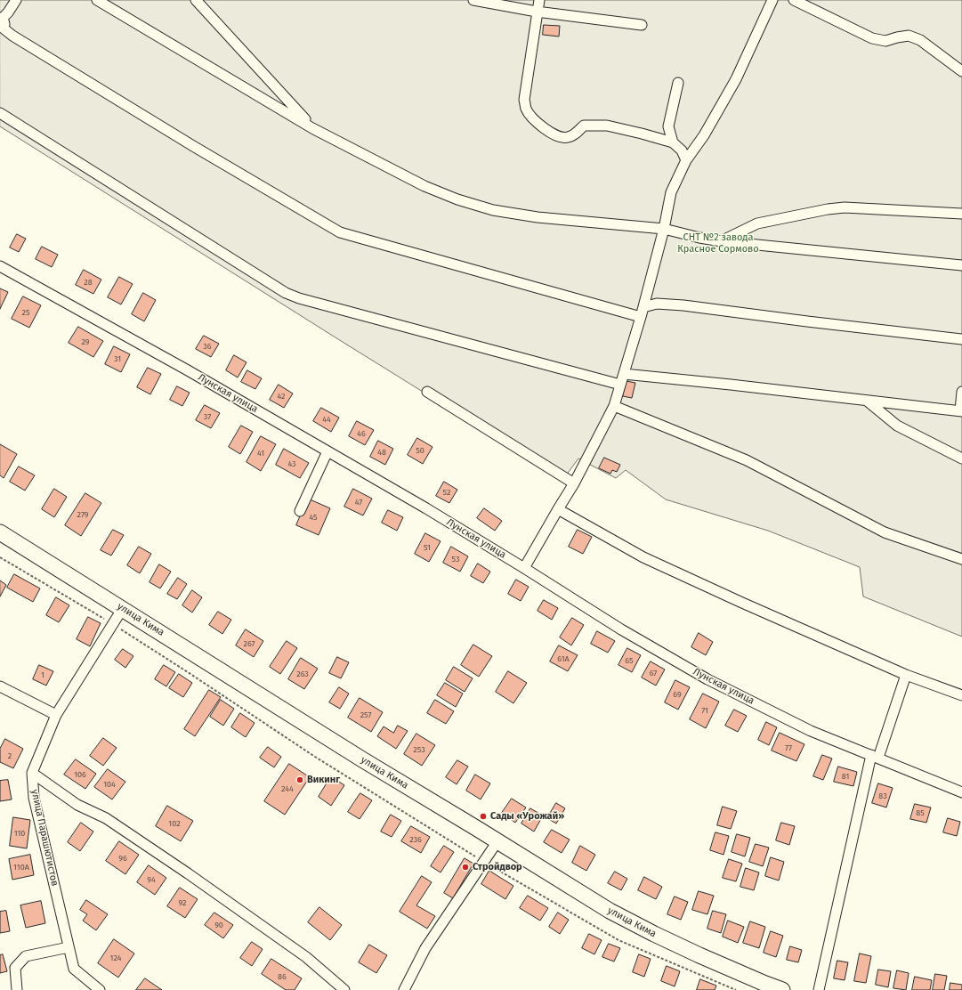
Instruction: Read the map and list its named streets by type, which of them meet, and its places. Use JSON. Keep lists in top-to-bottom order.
{
  "streets": {
    "main road": ["улица Кима"],
    "street": ["Лунская улица", "улица Парашютистов"]
  },
  "crossings": [
    ["улица Кима", "улица Парашютистов"]
  ],
  "parks": ["СНТ №2 завода Красное Сормово"],
  "places": ["Викинг", "Сады «Урожай»", "Стройдвор"],
  "house_numbers": [
    "28",
    "25",
    "29",
    "36",
    "31",
    "42",
    "37",
    "44",
    "46",
    "50",
    "48",
    "41",
    "43",
    "52",
    "47",
    "279",
    "45",
    "51",
    "53",
    "267",
    "61А",
    "65",
    "67",
    "263",
    "1",
    "69",
    "71",
    "257",
    "77",
    "253",
    "2",
    "106",
    "81",
    "104",
    "244",
    "83",
    "85",
    "102",
    "110",
    "236",
    "96",
    "110А",
    "94",
    "92",
    "90",
    "124",
    "86"
  ]
}
